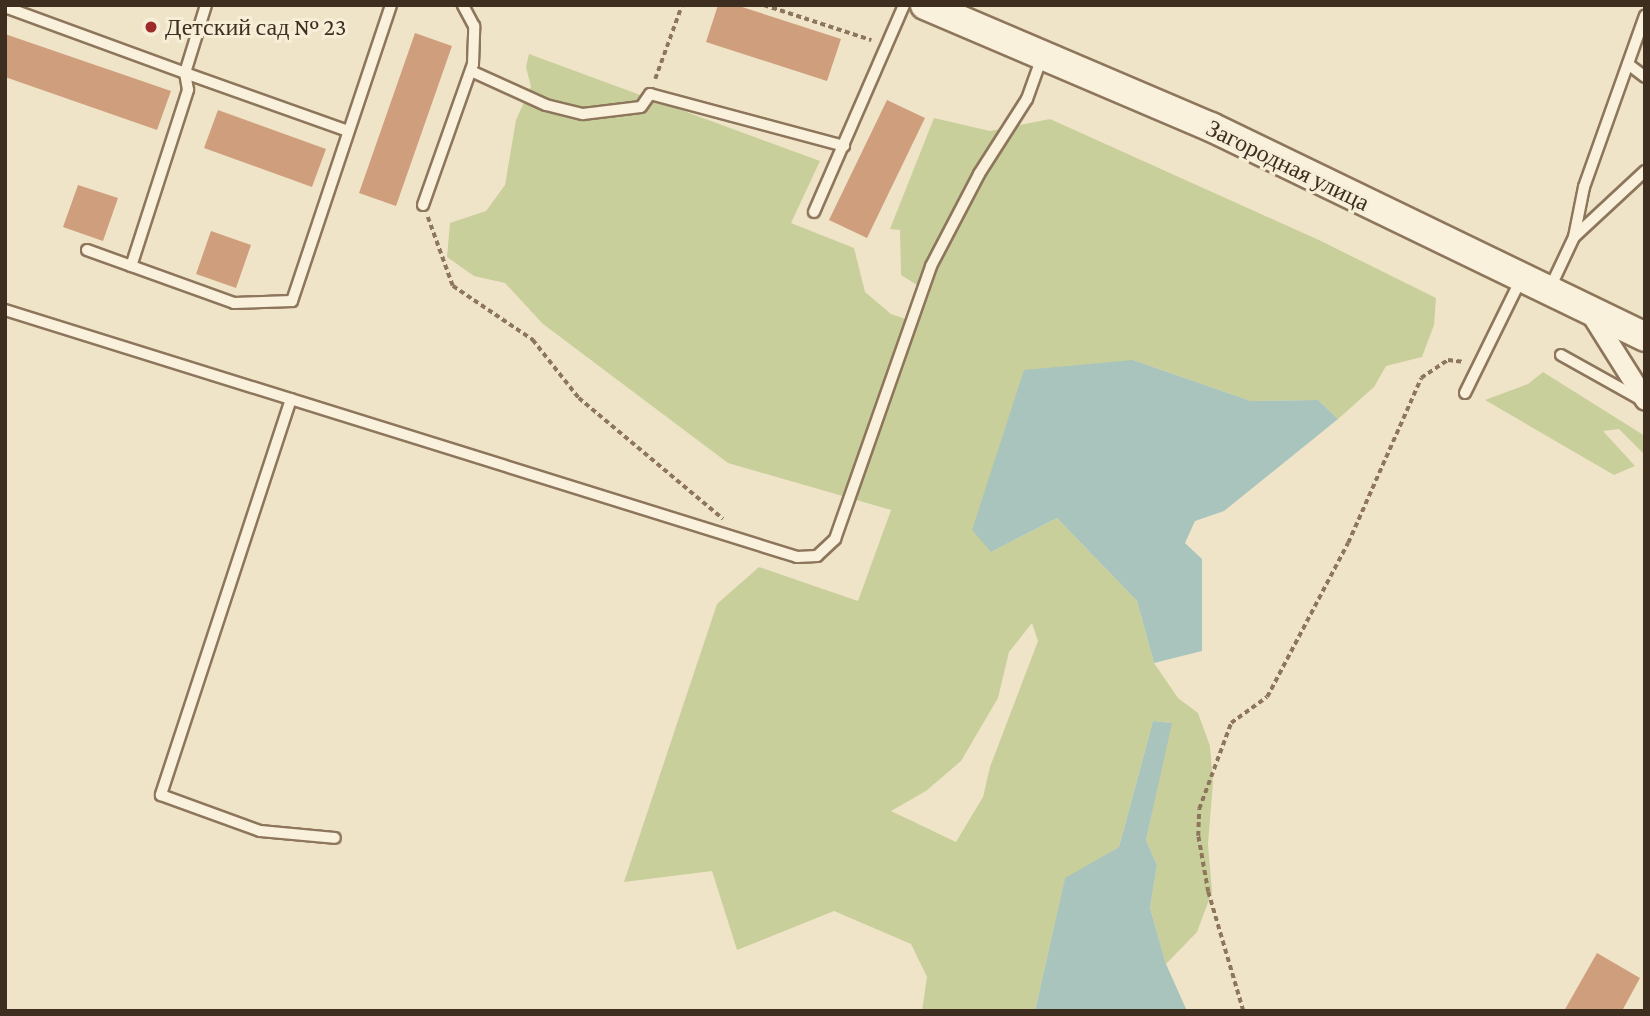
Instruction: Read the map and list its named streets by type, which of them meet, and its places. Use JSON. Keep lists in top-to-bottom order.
{
  "streets": {
    "main road": ["Загородная улица"]
  },
  "places": ["Детский сад № 23"]
}
